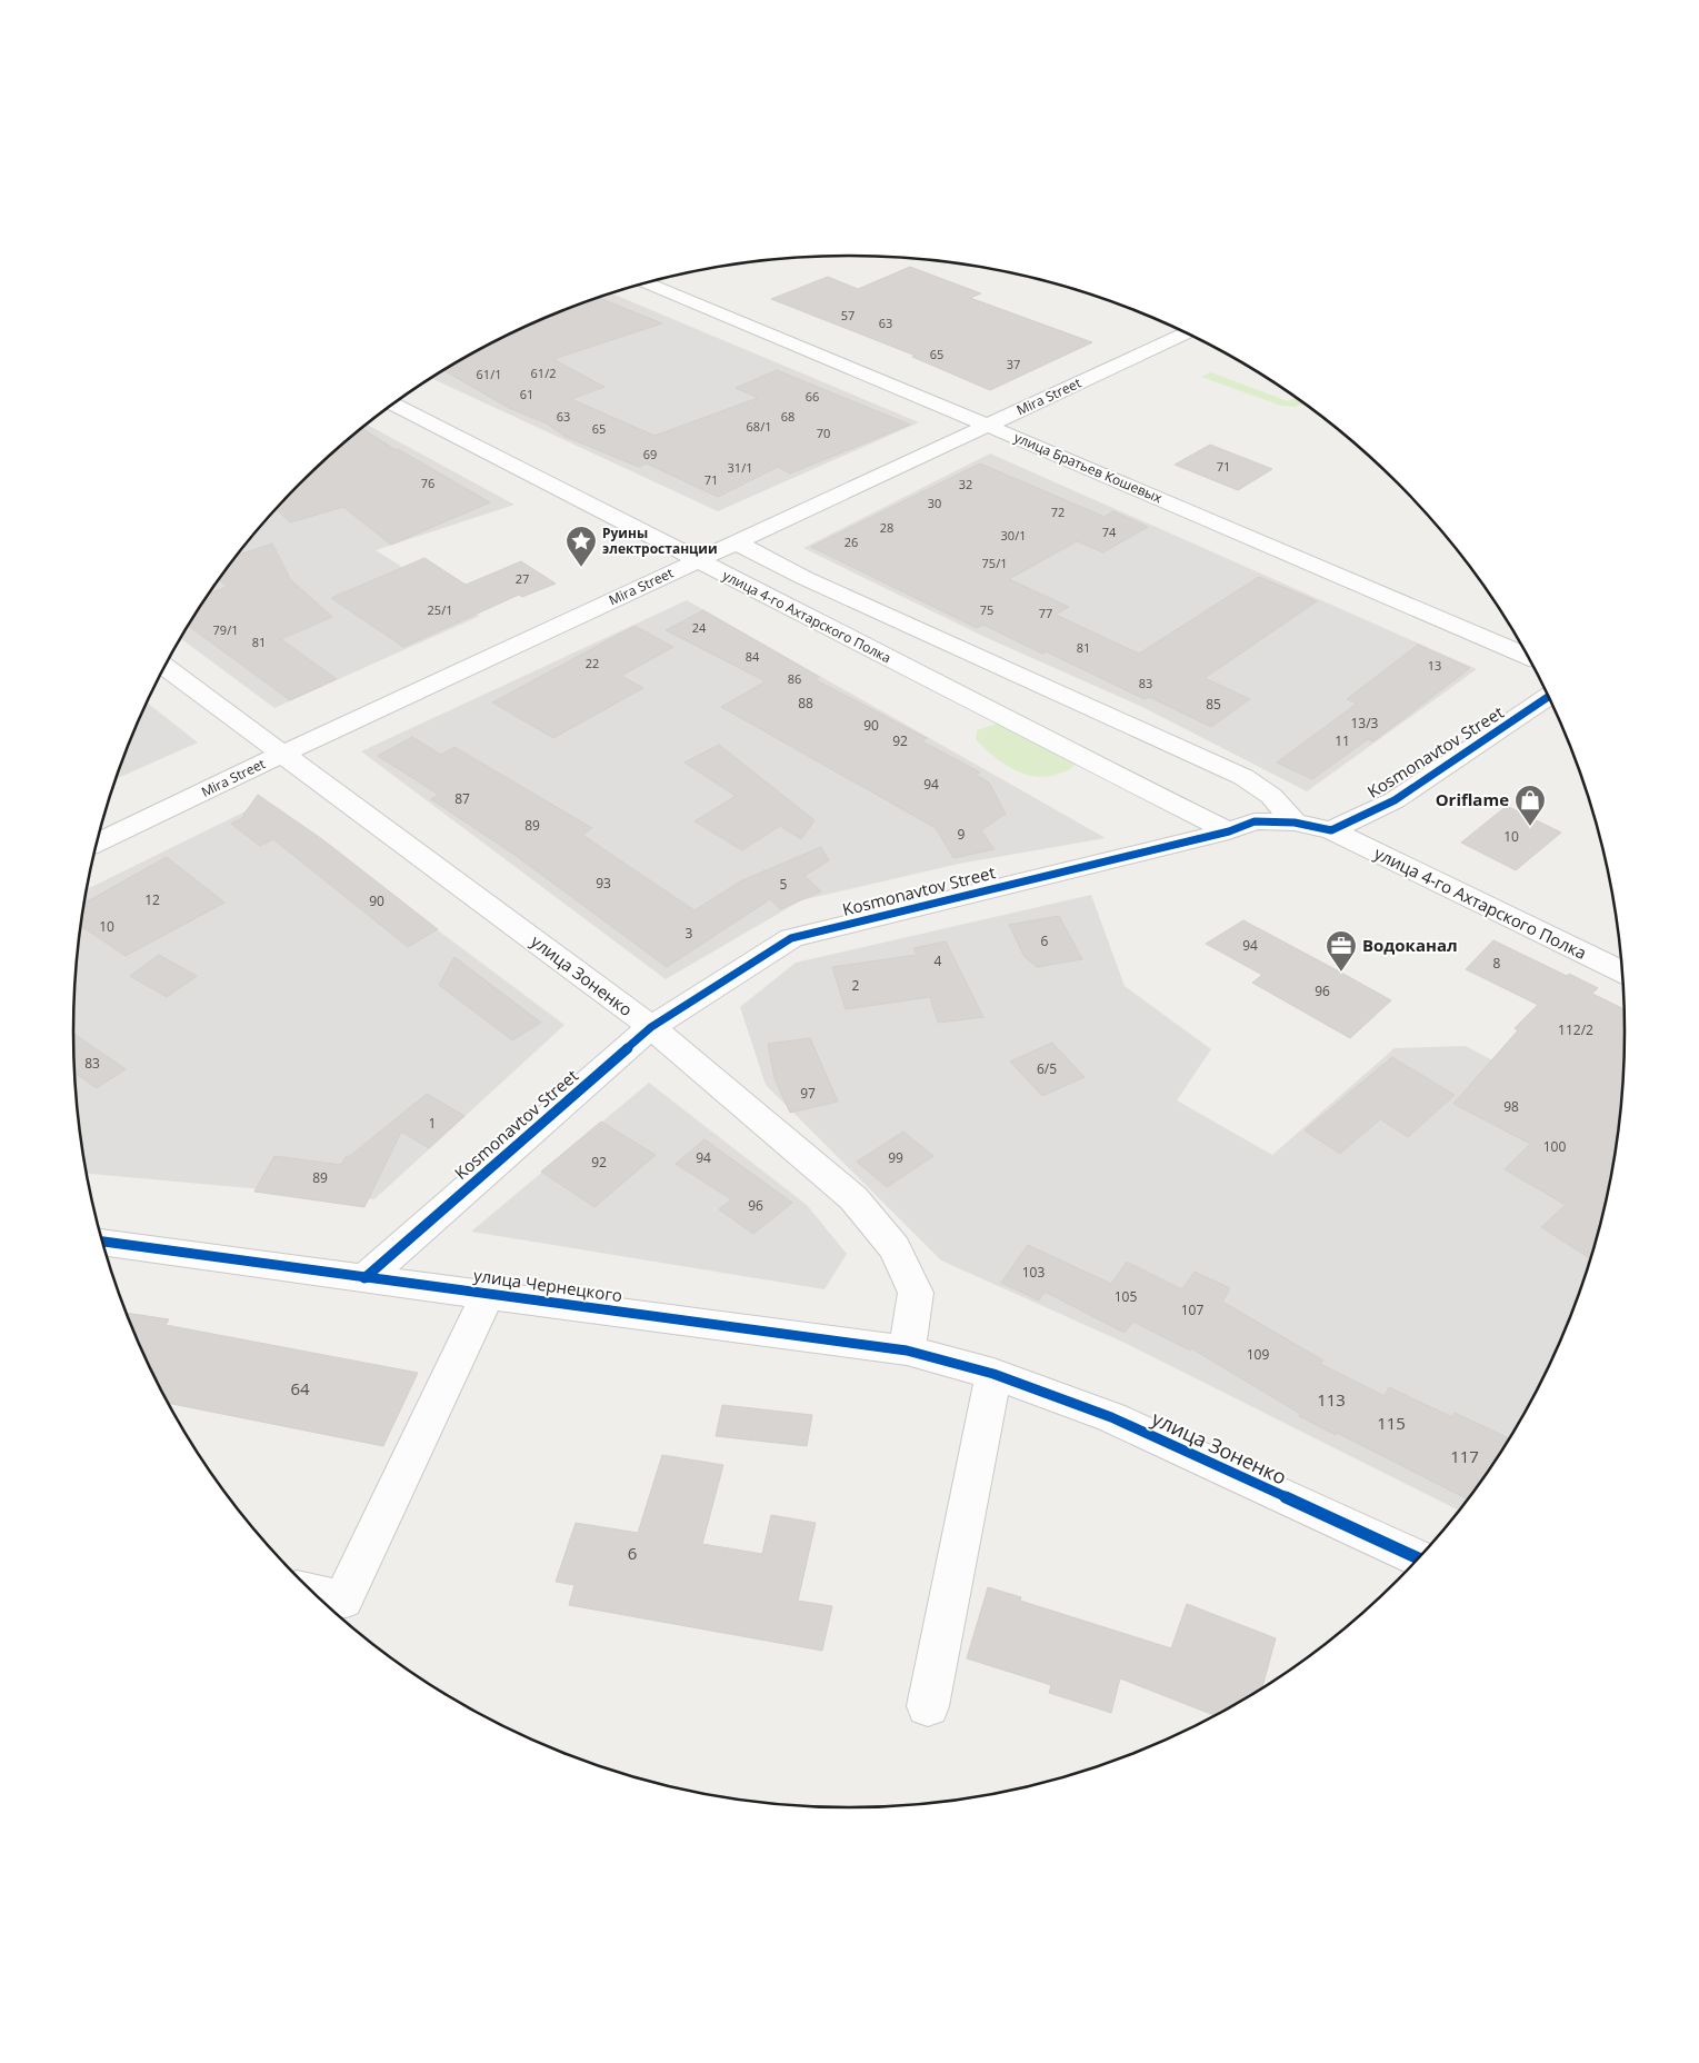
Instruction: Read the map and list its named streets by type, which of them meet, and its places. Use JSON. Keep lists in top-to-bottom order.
{
  "streets": {
    "street": [
      "Mira Street",
      "улица Братьев Кошевых",
      "улица 4-го Ахтарского Полка",
      "Kosmonavtov Street",
      "улица Зоненко",
      "улица Чернецкого"
    ]
  },
  "crossings": [
    ["Mira Street", "улица Братьев Кошевых"],
    ["Mira Street", "улица 4-го Ахтарского Полка"],
    ["Mira Street", "улица Зоненко"],
    ["улица 4-го Ахтарского Полка", "Kosmonavtov Street"],
    ["Kosmonavtov Street", "улица Зоненко"],
    ["Kosmonavtov Street", "улица Чернецкого"],
    ["улица Зоненко", "улица Чернецкого"]
  ],
  "places": {
    "place": ["Руины электростанции"],
    "shop": ["Oriflame"],
    "office": ["Водоканал"]
  },
  "house_numbers": [
    "57",
    "63",
    "65",
    "37",
    "61/2",
    "61/1",
    "61",
    "66",
    "63",
    "68",
    "68/1",
    "65",
    "70",
    "69",
    "71",
    "31/1",
    "71",
    "76",
    "32",
    "30",
    "72",
    "28",
    "74",
    "30/1",
    "26",
    "75/1",
    "27",
    "25/1",
    "75",
    "77",
    "24",
    "79/1",
    "81",
    "81",
    "84",
    "22",
    "13",
    "86",
    "83",
    "88",
    "85",
    "13/3",
    "90",
    "92",
    "11",
    "94",
    "87",
    "89",
    "9",
    "10",
    "93",
    "5",
    "12",
    "90",
    "10",
    "3",
    "6",
    "94",
    "4",
    "8",
    "2",
    "96",
    "112/2",
    "83",
    "6/5",
    "97",
    "98",
    "1",
    "100",
    "94",
    "99",
    "92",
    "89",
    "96",
    "103",
    "105",
    "107",
    "109",
    "64",
    "113",
    "115",
    "117",
    "6"
  ]
}
